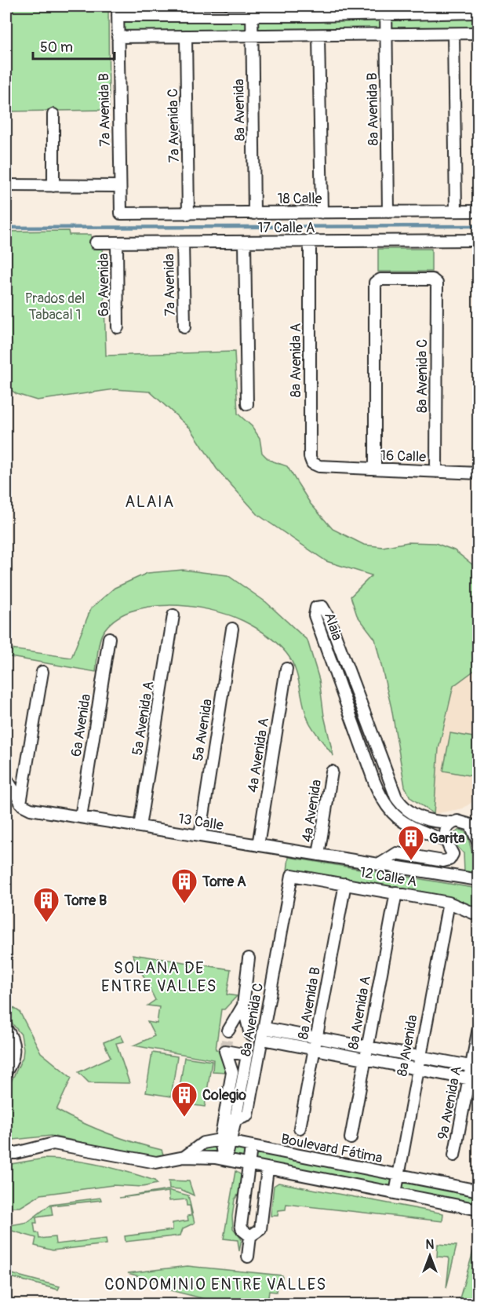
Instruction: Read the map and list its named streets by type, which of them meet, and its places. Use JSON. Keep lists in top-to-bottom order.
{
  "streets": {
    "street": [
      "8a Avenida B",
      "7a Avenida B",
      "8a Avenida",
      "7a Avenida C",
      "18 Calle",
      "17 Calle A",
      "6a Avenida",
      "7a Avenida",
      "8a Avenida A",
      "8a Avenida C",
      "16 Calle",
      "Alaia",
      "5a Avenida A",
      "5a Avenida",
      "4a Avenida A",
      "4a Avenida",
      "13 Calle",
      "12 Calle A",
      "9a Avenida A",
      "Boulevard Fátima"
    ]
  },
  "crossings": [
    ["8a Avenida B", "18 Calle"],
    ["8a Avenida B", "12 Calle A"],
    ["7a Avenida B", "18 Calle"],
    ["8a Avenida", "18 Calle"],
    ["8a Avenida", "12 Calle A"],
    ["8a Avenida", "Boulevard Fátima"],
    ["7a Avenida C", "18 Calle"],
    ["17 Calle A", "6a Avenida"],
    ["17 Calle A", "7a Avenida"],
    ["17 Calle A", "8a Avenida A"],
    ["6a Avenida", "13 Calle"],
    ["8a Avenida A", "16 Calle"],
    ["8a Avenida A", "12 Calle A"],
    ["8a Avenida C", "16 Calle"],
    ["8a Avenida C", "12 Calle A"],
    ["5a Avenida A", "13 Calle"],
    ["5a Avenida", "13 Calle"],
    ["4a Avenida A", "13 Calle"],
    ["4a Avenida", "13 Calle"]
  ],
  "districts": ["ALAIA", "SOLANA DE ENTRE VALLES", "CONDOMINIO ENTRE VALLES"],
  "parks": ["Prados del Tabacal 1"],
  "places": {
    "building": [
      "Garita",
      "Torre A",
      "Torre B",
      "Colegio"
    ]
  },
  "scale_bar": "50 m",
  "north": "top"
}
